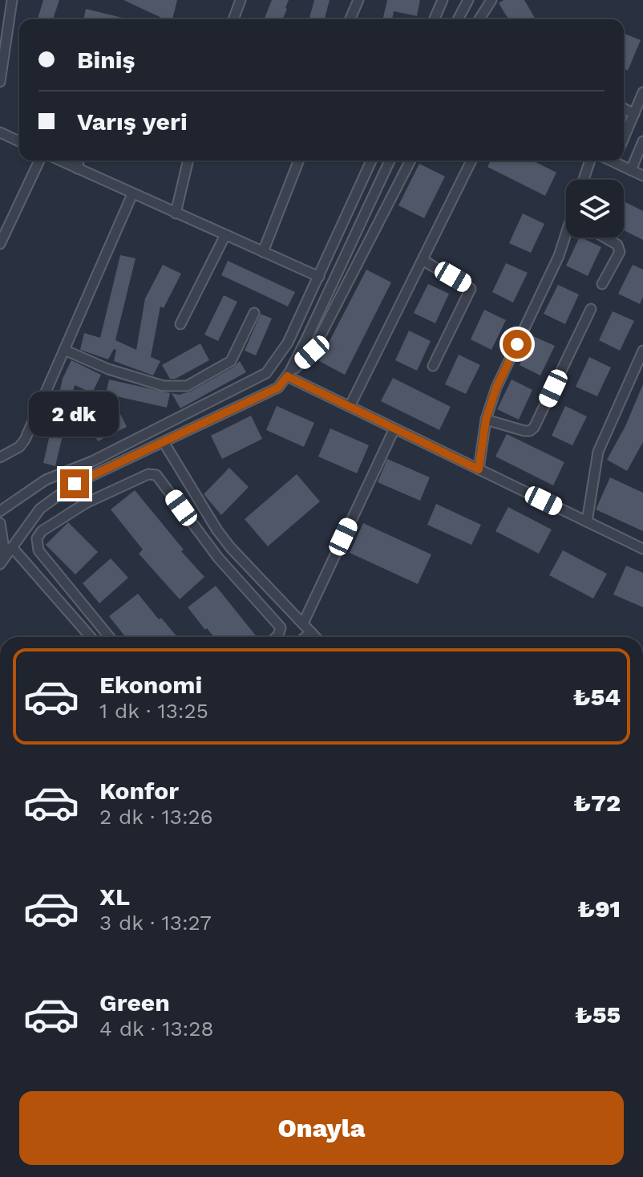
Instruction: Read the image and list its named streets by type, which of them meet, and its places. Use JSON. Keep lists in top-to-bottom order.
{
  "page": {
    "banner": ["Biniş", "Varış yeri"],
    "bubble": "2 dk",
    "list": [
      {
        "name": "Ekonomi",
        "note": "1 dk · 13:25",
        "value": "₺54"
      },
      {
        "name": "Konfor",
        "note": "2 dk · 13:26",
        "value": "₺72"
      },
      {
        "name": "XL",
        "note": "3 dk · 13:27",
        "value": "₺91"
      },
      {
        "name": "Green",
        "note": "4 dk · 13:28",
        "value": "₺55"
      }
    ],
    "buttons": "Onayla"
  }
}
